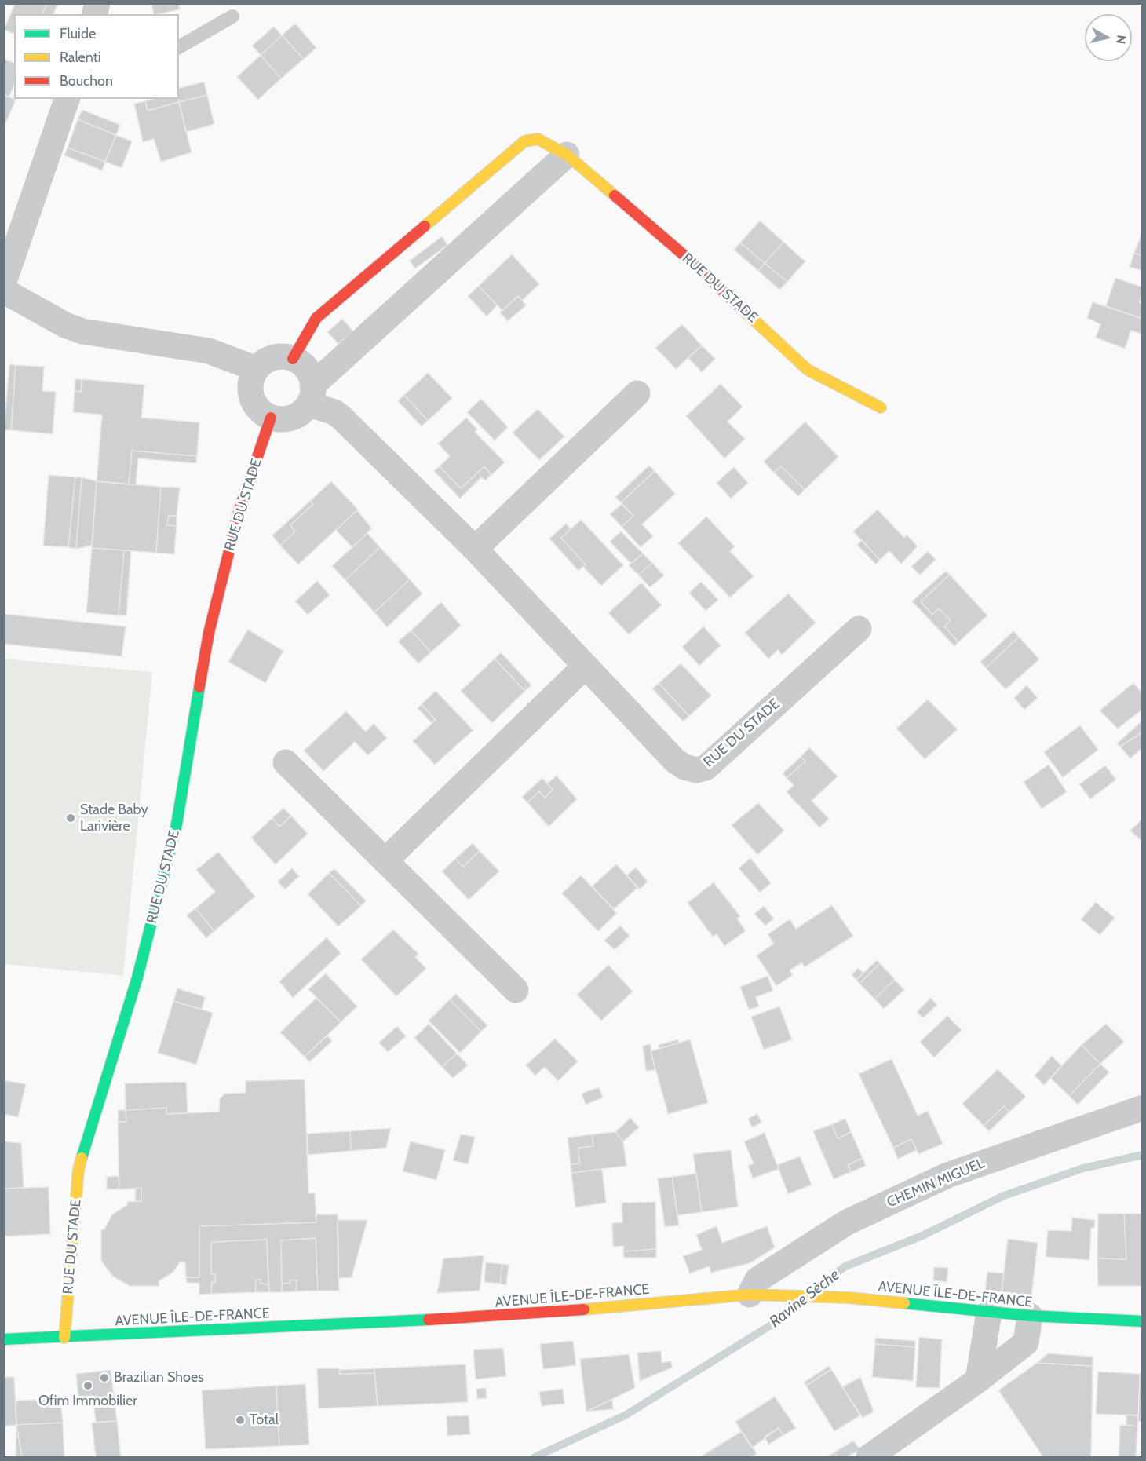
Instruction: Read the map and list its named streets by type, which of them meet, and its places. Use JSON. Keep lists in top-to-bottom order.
{
  "streets": {
    "street": ["RUE DU STADE", "CHEMIN MIGUEL", "AVENUE ÎLE-DE-FRANCE"]
  },
  "crossings": [
    ["RUE DU STADE", "AVENUE ÎLE-DE-FRANCE"],
    ["CHEMIN MIGUEL", "AVENUE ÎLE-DE-FRANCE"]
  ],
  "water": ["Ravine Sèche"],
  "places": [
    "Stade Baby Larivière",
    "Brazilian Shoes",
    "Ofim Immobilier",
    "Total"
  ],
  "legend": ["Fluide", "Ralenti", "Bouchon"],
  "north": "right"
}
